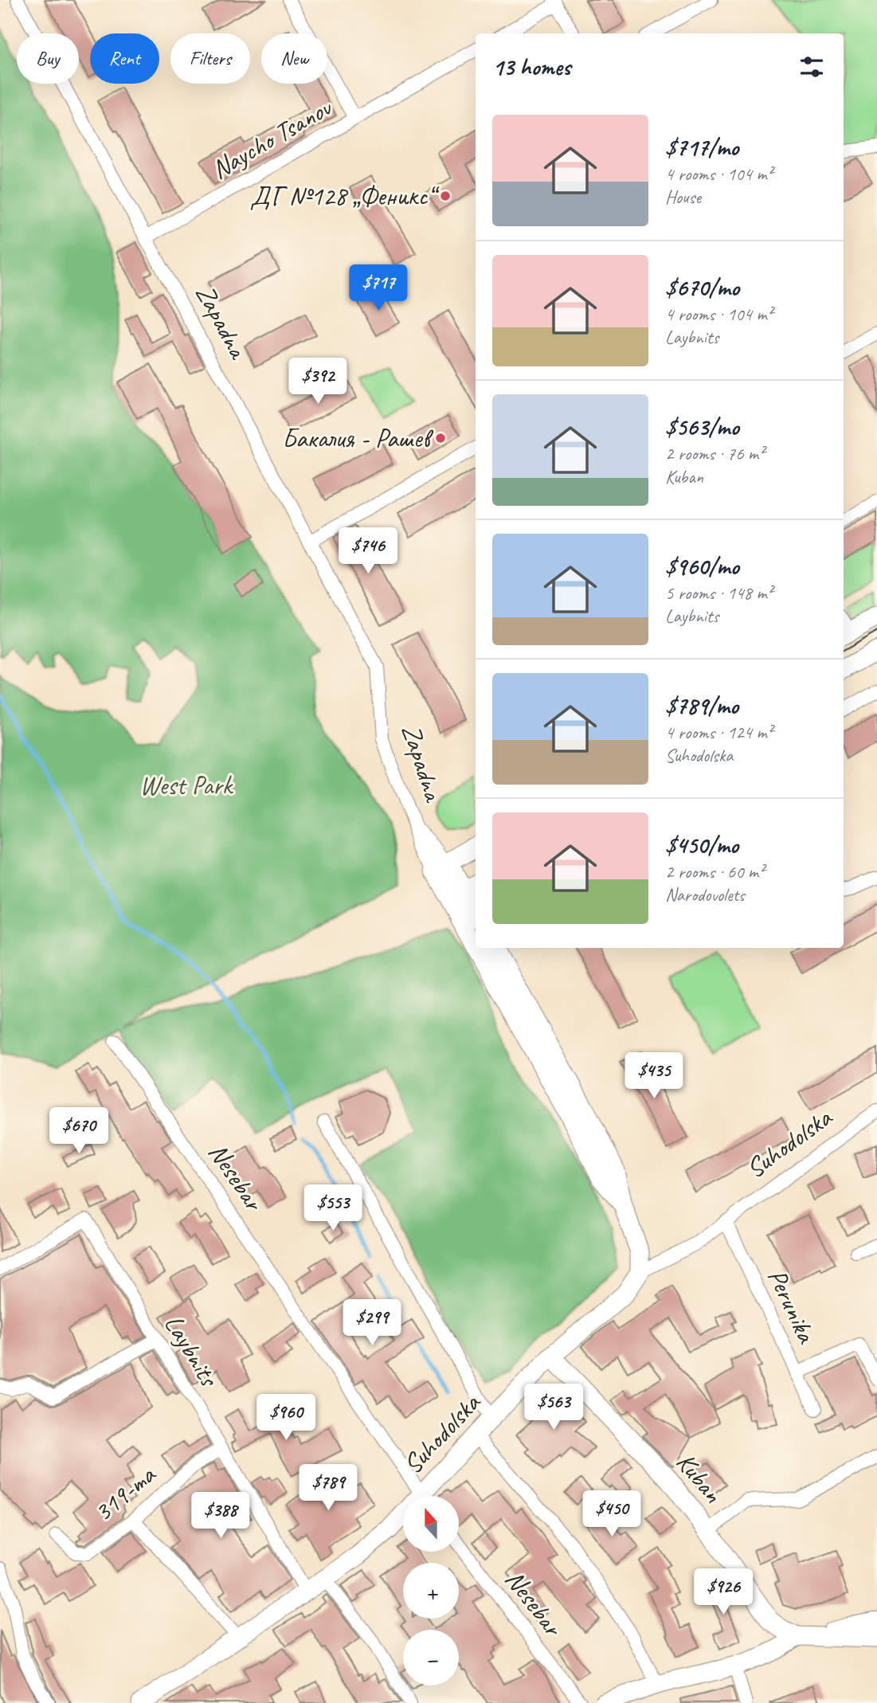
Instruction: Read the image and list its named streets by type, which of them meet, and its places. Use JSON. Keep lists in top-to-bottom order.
{
  "streets": {
    "street": [
      "Naycho Tsanov",
      "Zapadna",
      "Suhodolska",
      "Nesebar",
      "Perunika",
      "Laybnits",
      "Kuban",
      "319-та"
    ]
  },
  "crossings": [
    ["Naycho Tsanov", "Zapadna"],
    ["Zapadna", "Suhodolska"],
    ["Suhodolska", "Perunika"],
    ["Suhodolska", "Laybnits"],
    ["Suhodolska", "Kuban"],
    ["Laybnits", "319-та"]
  ],
  "parks": ["West Park"],
  "places": ["ДГ №128 „Феникс“", "Бакалия - Рашев"],
  "north": "top",
  "page": {
    "chip": [
      "Buy",
      "Rent",
      "Filters",
      "New"
    ],
    "heading": "13 homes",
    "list": [
      {
        "name": "$717/mo",
        "note": "4 rooms · 104 m² · House"
      },
      {
        "name": "$670/mo",
        "note": "4 rooms · 104 m² · Laybnits"
      },
      {
        "name": "$563/mo",
        "note": "2 rooms · 76 m² · Kuban"
      },
      {
        "name": "$960/mo",
        "note": "5 rooms · 148 m² · Laybnits"
      },
      {
        "name": "$789/mo",
        "note": "4 rooms · 124 m² · Suhodolska"
      },
      {
        "name": "$450/mo",
        "note": "2 rooms · 60 m² · Narodovolets"
      }
    ],
    "price": [
      "$717",
      "$392",
      "$746",
      "$435",
      "$670",
      "$553",
      "$299",
      "$563",
      "$960",
      "$789",
      "$450",
      "$388",
      "$926"
    ],
    "map_buttons": ["+", "−"]
  }
}
